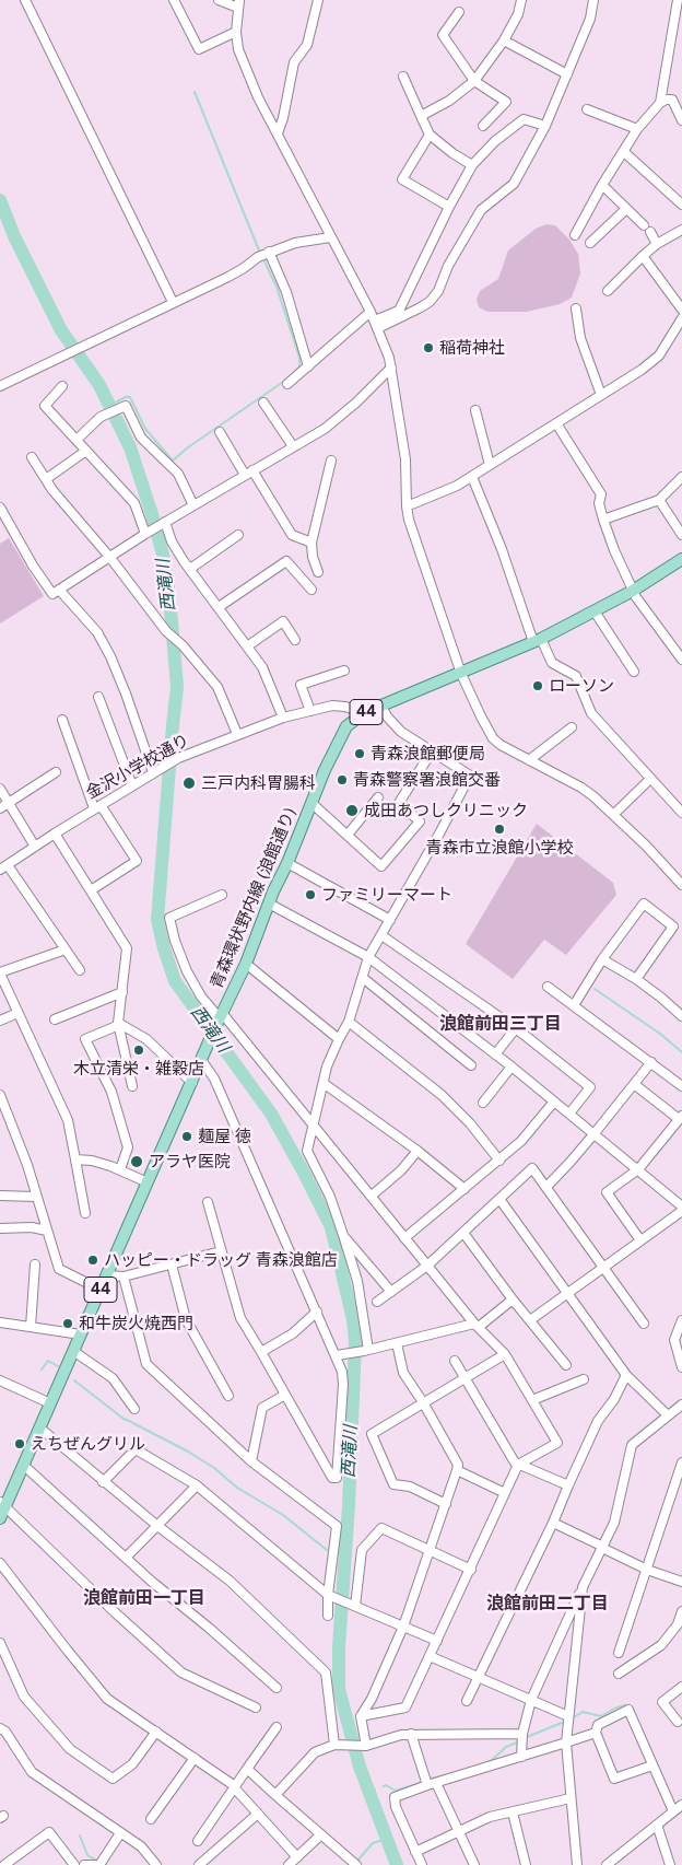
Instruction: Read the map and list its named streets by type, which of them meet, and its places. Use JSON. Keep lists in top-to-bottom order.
{
  "streets": {
    "main road": ["44", "青森環状野内線 (浪館通り)"],
    "street": ["金沢小学校通り"]
  },
  "crossings": [
    ["金沢小学校通り", "青森環状野内線 (浪館通り)"]
  ],
  "districts": ["浪館前田三丁目", "浪館前田一丁目", "浪館前田二丁目"],
  "water": ["西滝川"],
  "places": [
    "稲荷神社",
    "ローソン",
    "青森浪館郵便局",
    "青森警察署浪館交番",
    "三戸内科胃腸科",
    "成田あつしクリニック",
    "青森市立浪館小学校",
    "ファミリーマート",
    "木立清栄・雑穀店",
    "麺屋 徳",
    "アラヤ医院",
    "ハッピー・ドラッグ 青森浪館店",
    "和牛炭火焼西門",
    "えちぜんグリル"
  ]
}
